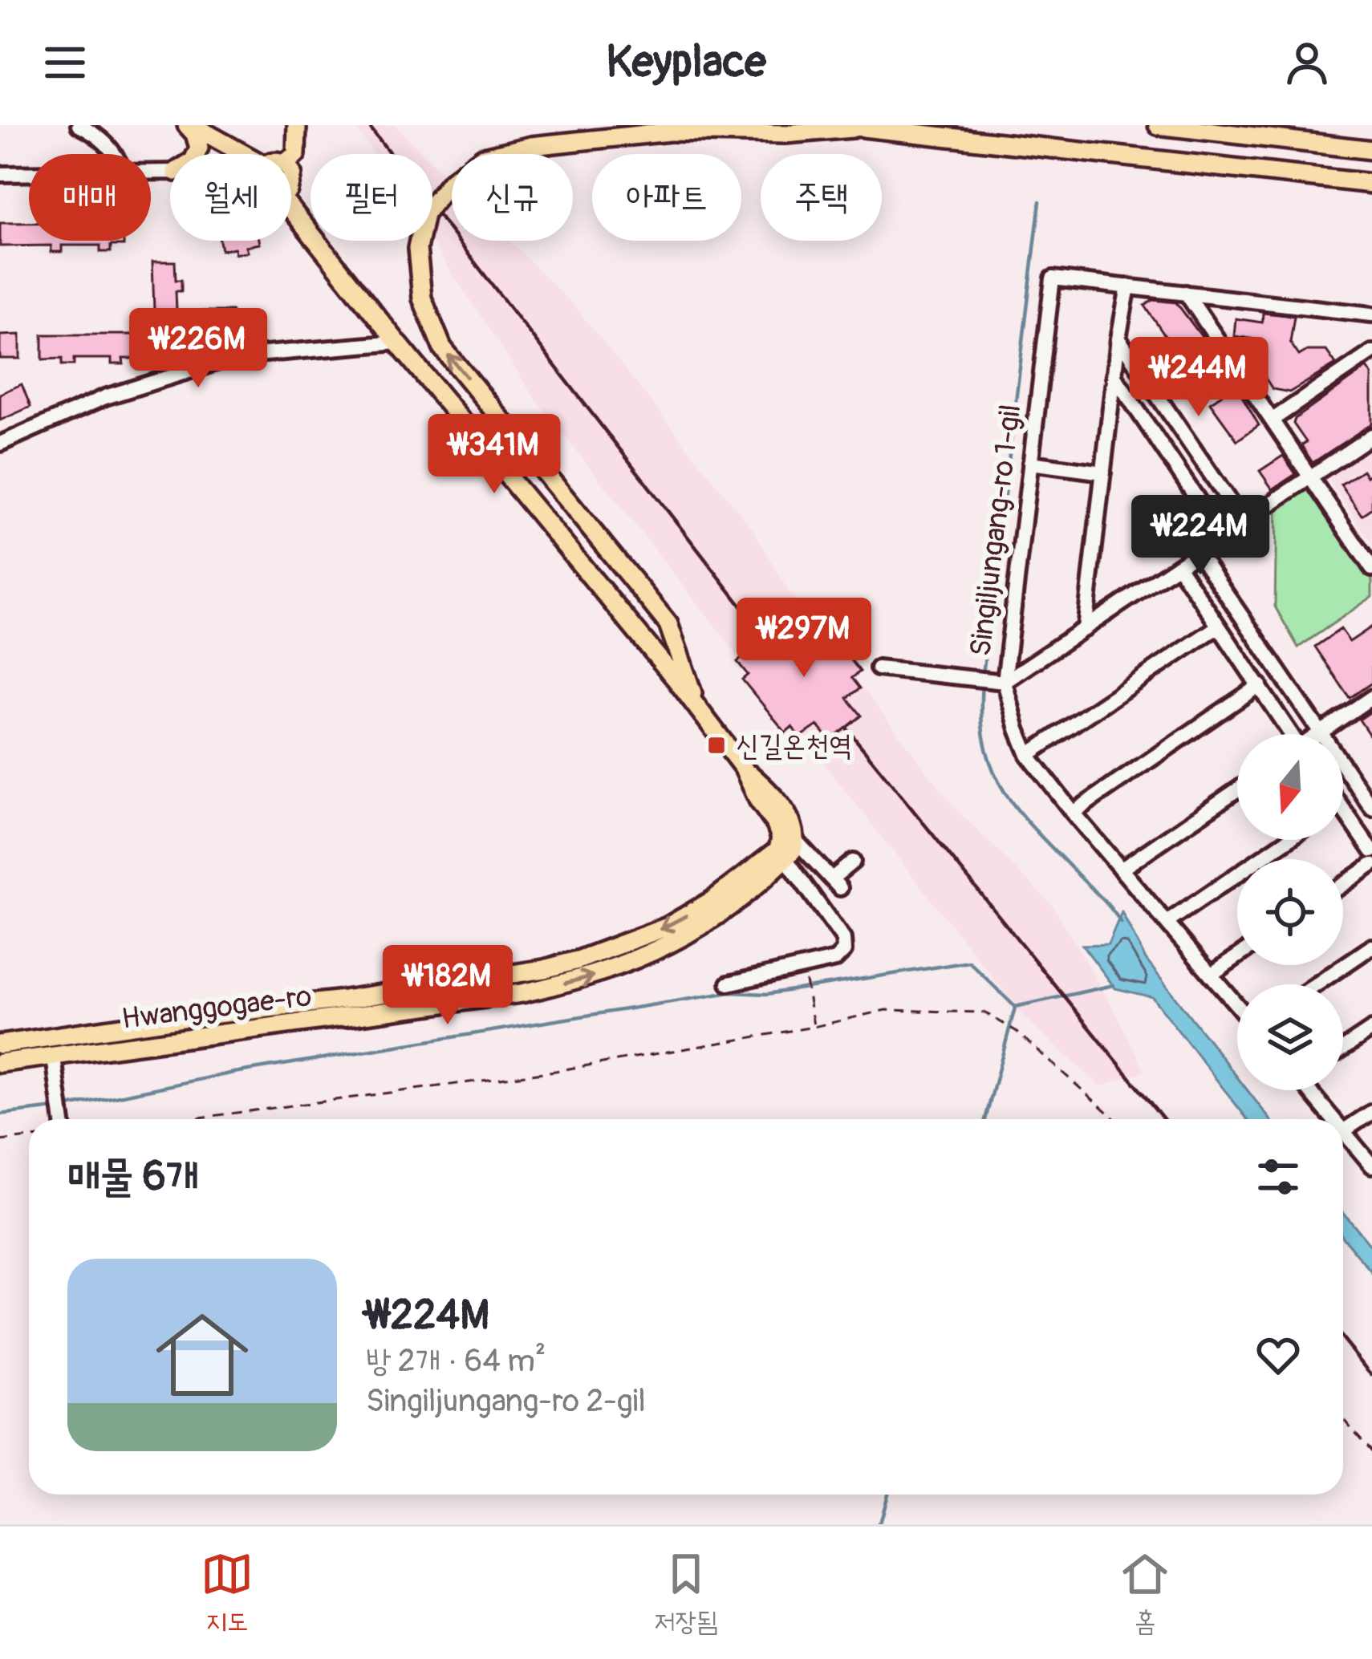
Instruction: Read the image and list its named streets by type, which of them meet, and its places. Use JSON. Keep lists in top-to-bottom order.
{
  "streets": {
    "main road": ["Hwanggogae-ro"],
    "street": ["Singiljungang-ro 1-gil"]
  },
  "places": {
    "transit": ["신길온천역"]
  },
  "north": "bottom",
  "page": {
    "header": "Keyplace",
    "chip": [
      "매매",
      "월세",
      "필터",
      "신규",
      "아파트",
      "주택"
    ],
    "price": [
      "₩226M",
      "₩244M",
      "₩341M",
      "₩224M",
      "₩297M",
      "₩182M"
    ],
    "heading": "매물 6개",
    "list": [
      {
        "name": "₩224M",
        "note": "방 2개 · 64 m² · Singiljungang-ro 2-gil"
      }
    ],
    "tabs": ["지도", "저장됨", "홈"]
  }
}
